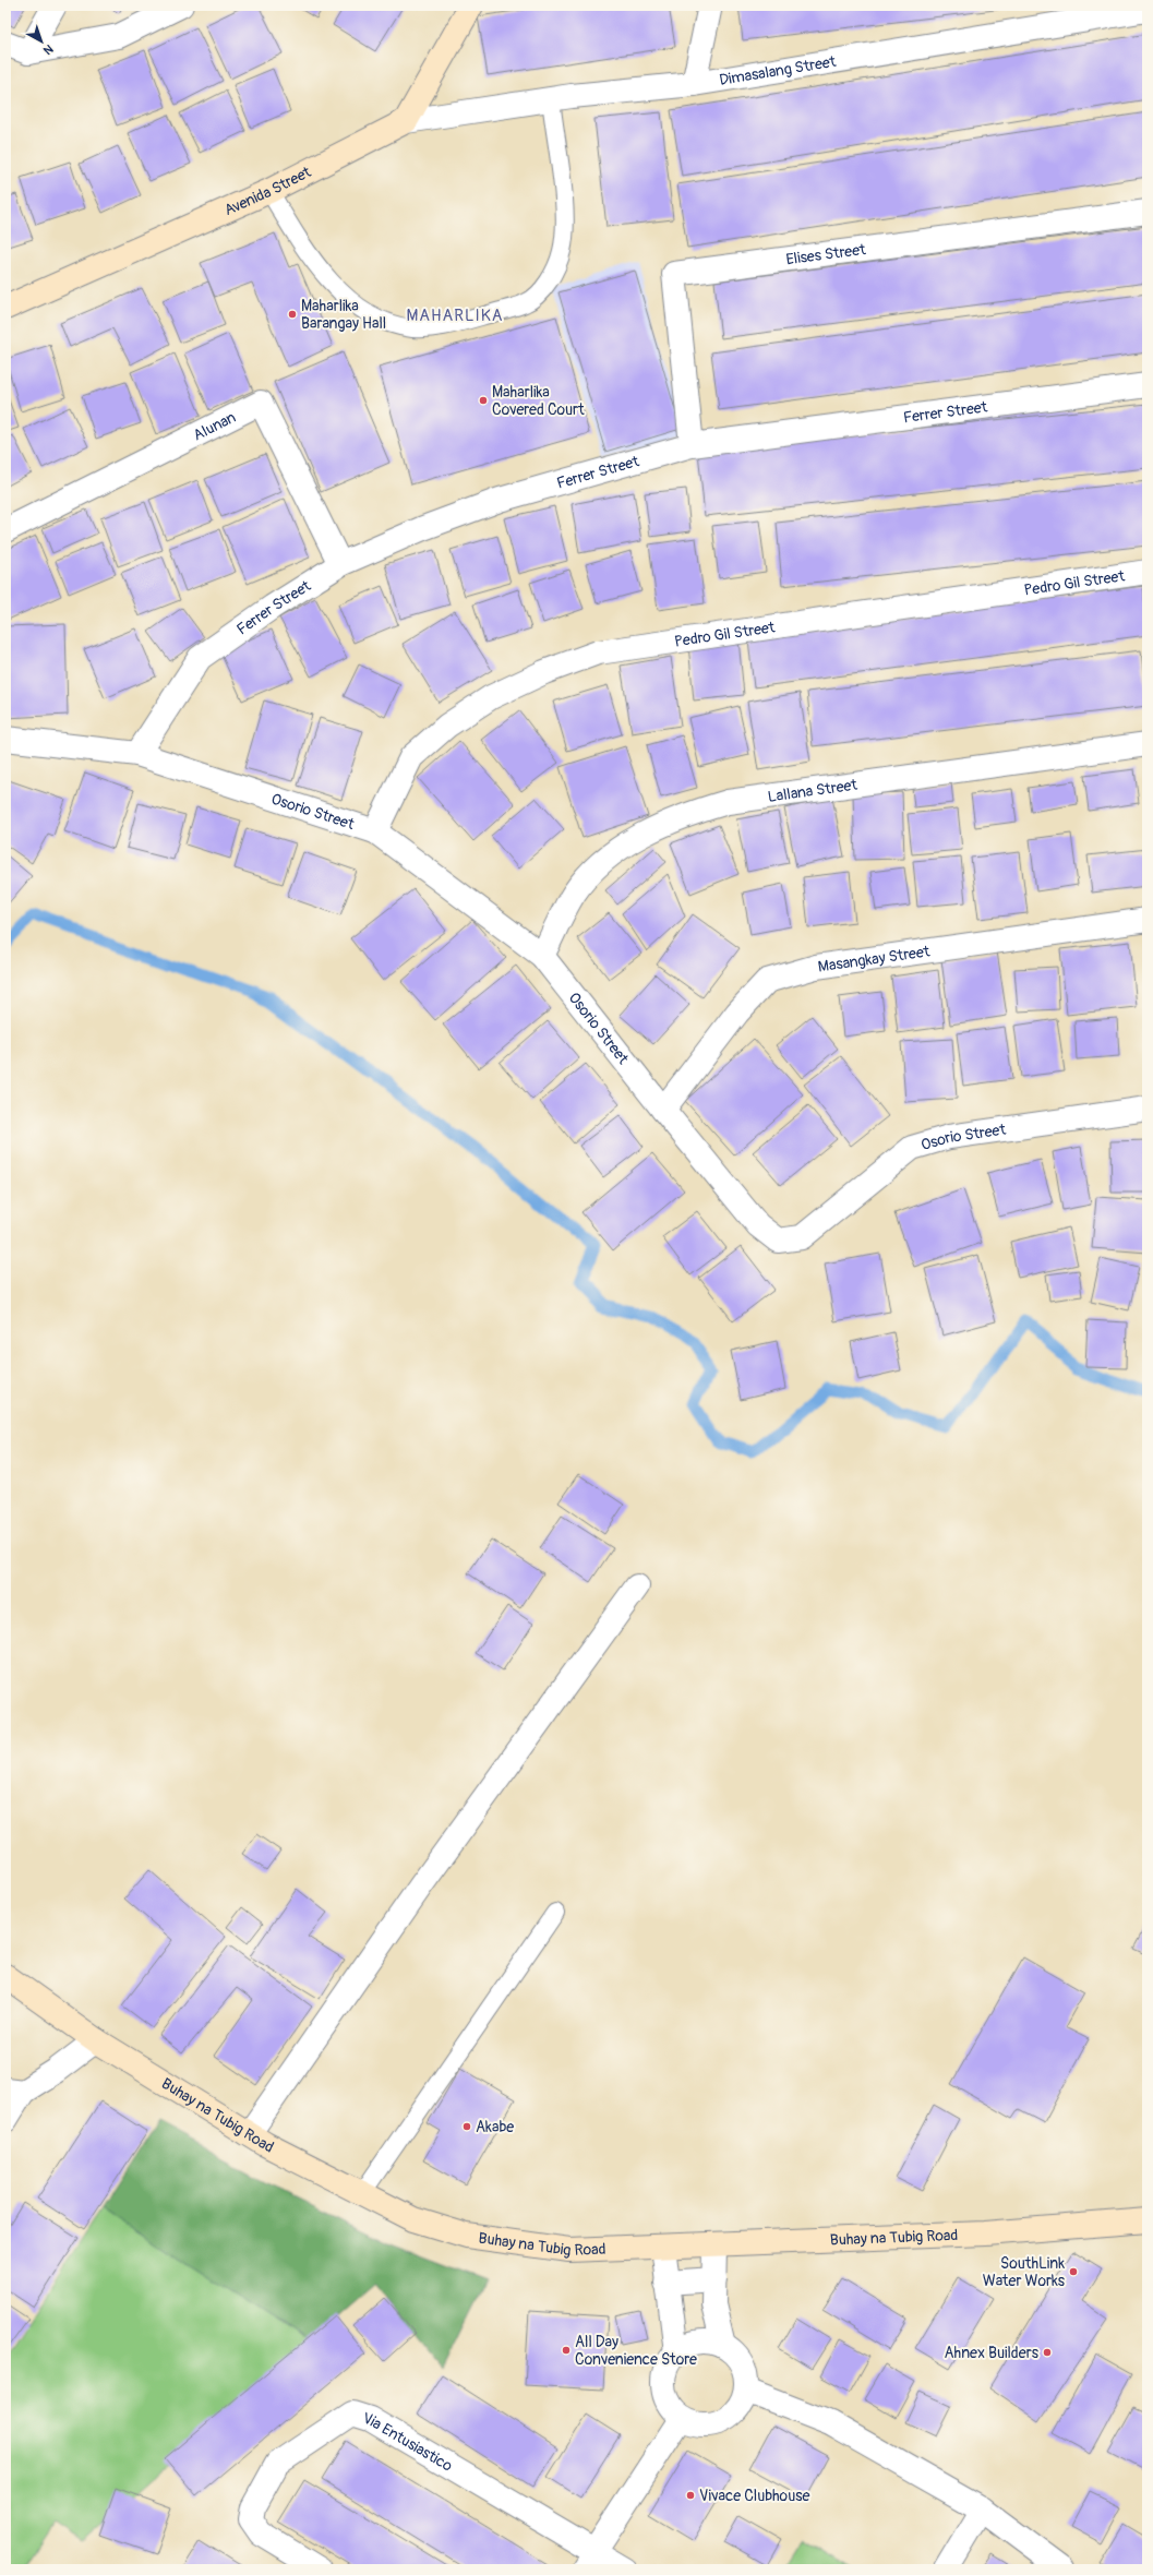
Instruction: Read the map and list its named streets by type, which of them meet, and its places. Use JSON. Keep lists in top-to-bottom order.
{
  "streets": {
    "main road": ["Avenida Street", "Buhay na Tubig Road"],
    "street": [
      "Dimasalang Street",
      "Elises Street",
      "Ferrer Street",
      "Alunan",
      "Pedro Gil Street",
      "Lallana Street",
      "Osorio Street",
      "Masangkay Street",
      "Via Entusiastico"
    ]
  },
  "crossings": [
    ["Dimasalang Street", "Avenida Street"],
    ["Elises Street", "Ferrer Street"],
    ["Ferrer Street", "Alunan"],
    ["Ferrer Street", "Osorio Street"],
    ["Pedro Gil Street", "Osorio Street"],
    ["Lallana Street", "Osorio Street"],
    ["Osorio Street", "Masangkay Street"]
  ],
  "districts": ["MAHARLIKA"],
  "places": [
    "Maharlika Barangay Hall",
    "Maharlika Covered Court",
    "Akabe",
    "SouthLink Water Works",
    "All Day Convenience Store",
    "Ahnex Builders",
    "Vivace Clubhouse"
  ],
  "north": "bottom right"
}
